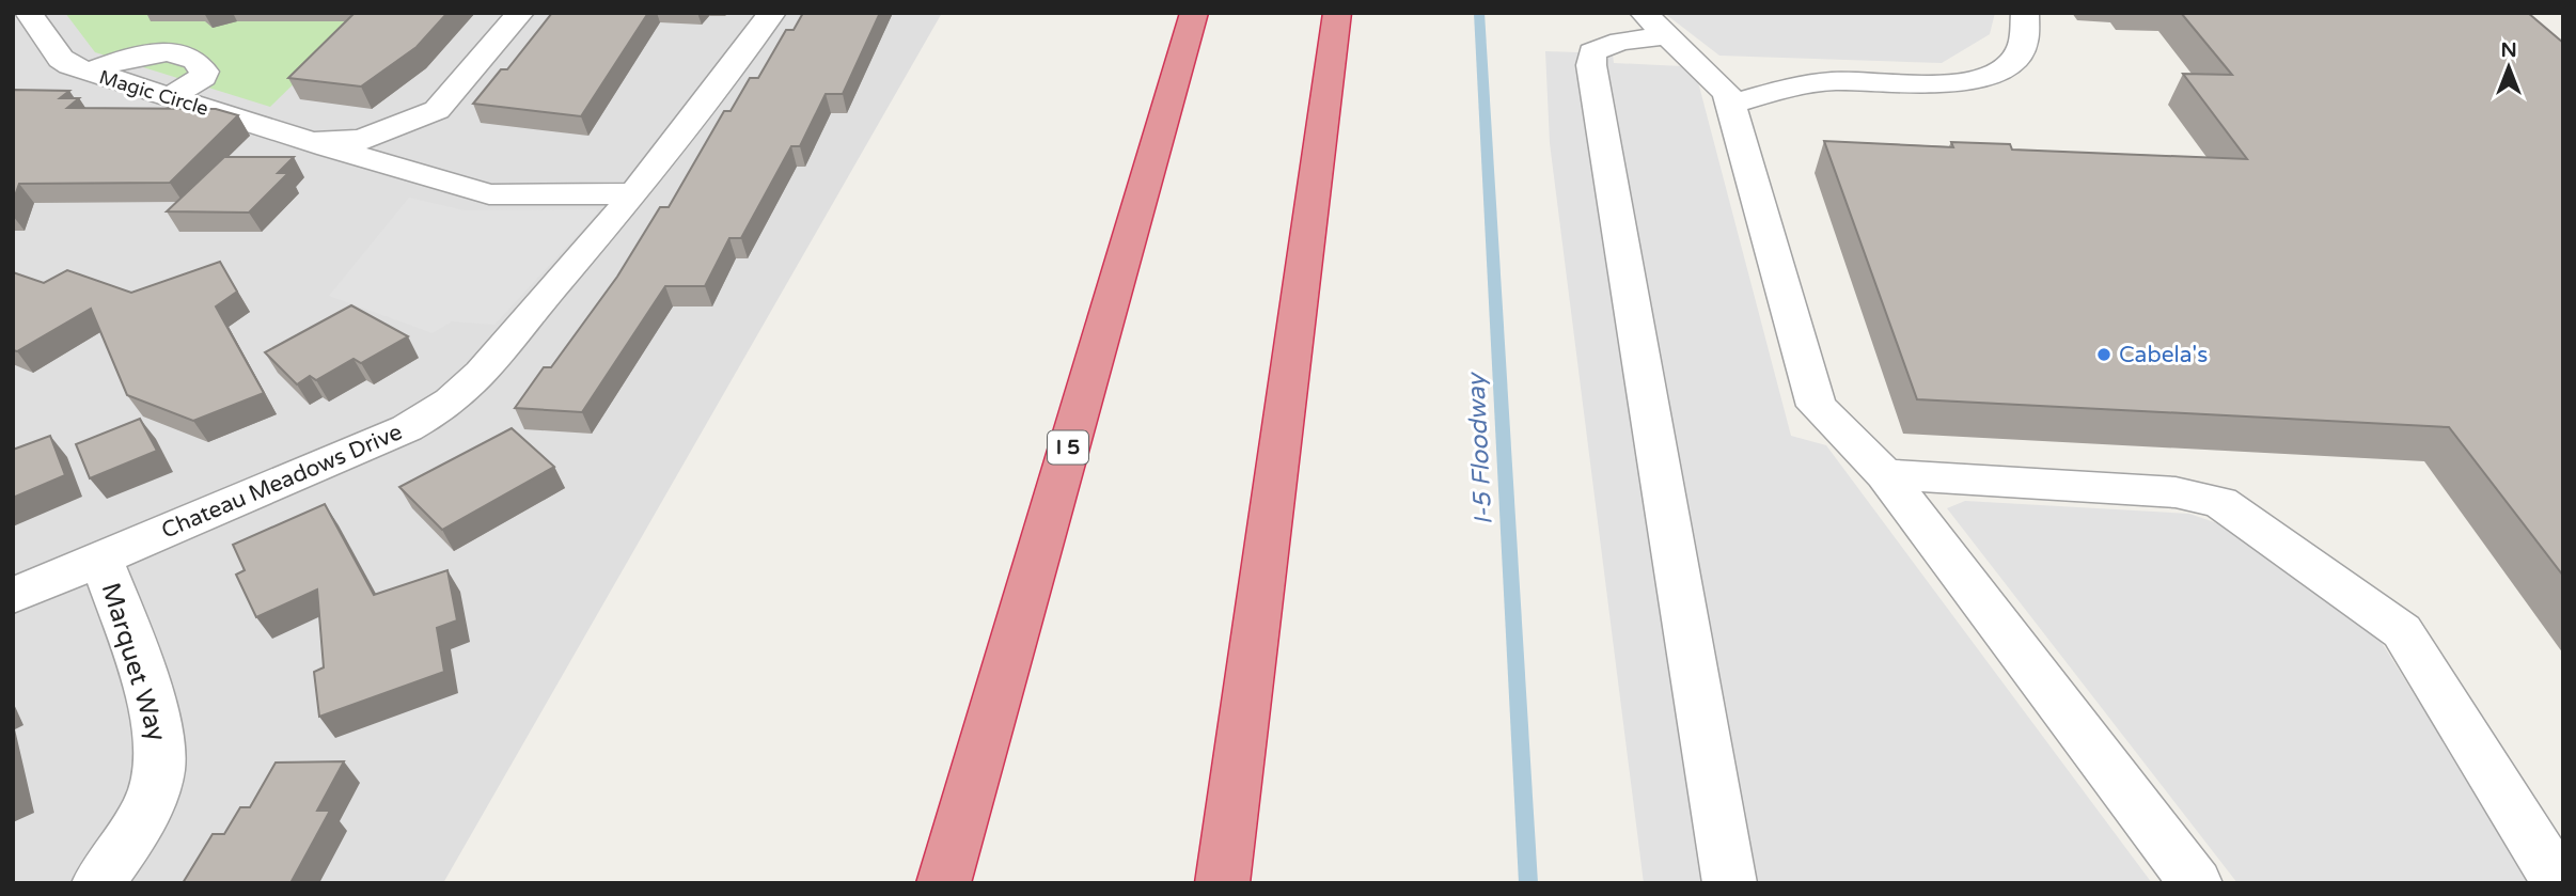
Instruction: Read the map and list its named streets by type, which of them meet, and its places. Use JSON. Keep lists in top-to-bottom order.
{
  "streets": {
    "highway": ["I 5"],
    "street": ["Magic Circle", "Chateau Meadows Drive", "Marquet Way"]
  },
  "crossings": [
    ["Chateau Meadows Drive", "Marquet Way"]
  ],
  "water": ["I-5 Floodway"],
  "places": ["Cabela's"],
  "north": "top"
}
